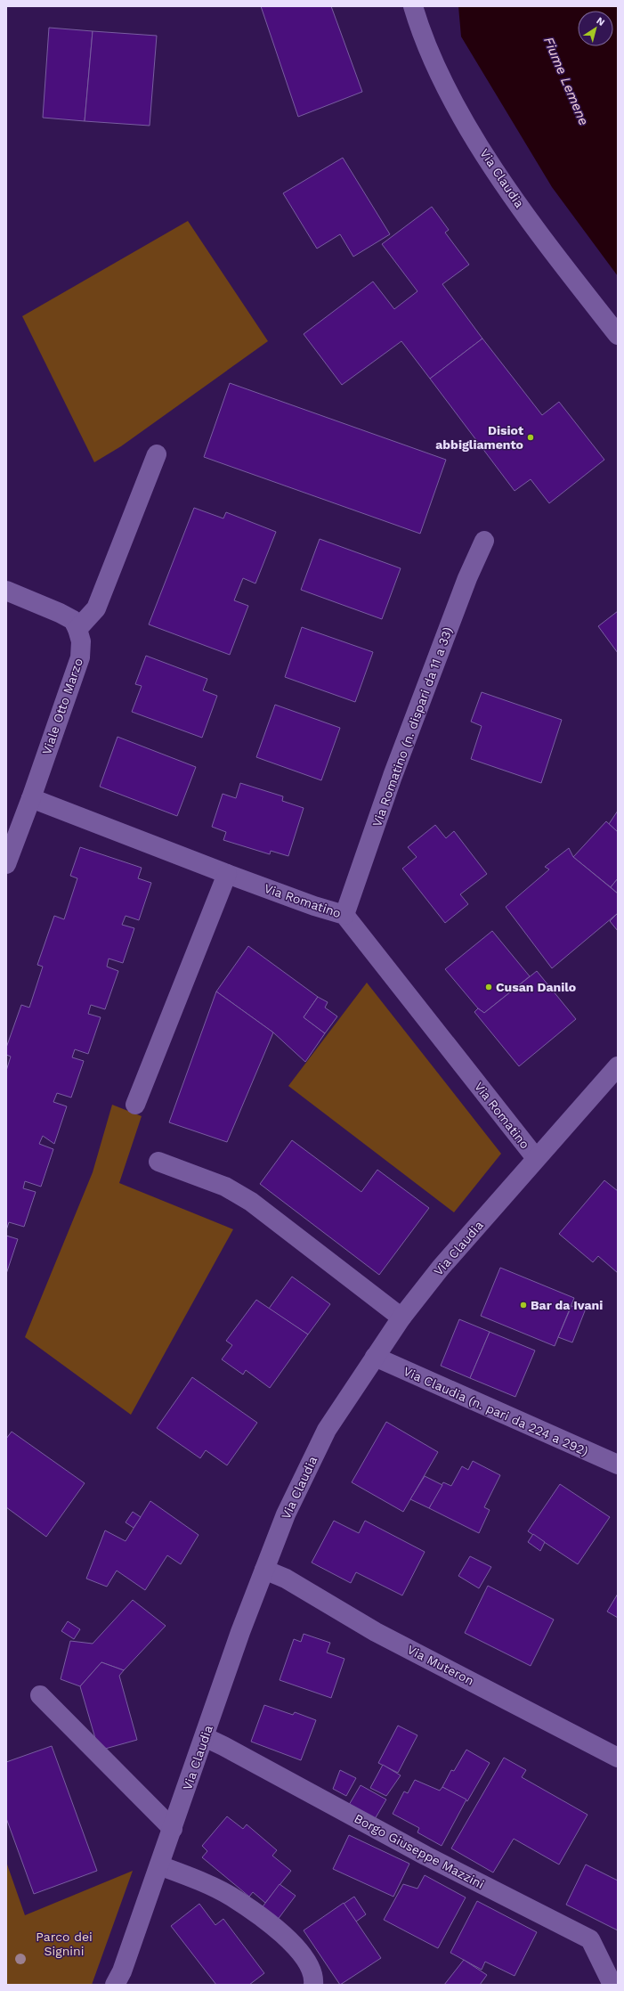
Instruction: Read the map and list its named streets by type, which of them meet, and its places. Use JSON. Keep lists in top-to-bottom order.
{
  "streets": {
    "street": [
      "Via Claudia",
      "Viale Otto Marzo",
      "Via Romatino (n. dispari da 11 a 33)",
      "Via Romatino",
      "Via Claudia (n. pari da 224 a 292)",
      "Via Muteron",
      "Borgo Giuseppe Mazzini"
    ]
  },
  "crossings": [
    ["Via Claudia", "Via Romatino"],
    ["Via Claudia", "Via Claudia (n. pari da 224 a 292)"],
    ["Via Claudia", "Via Muteron"],
    ["Via Claudia", "Borgo Giuseppe Mazzini"],
    ["Viale Otto Marzo", "Via Romatino"],
    ["Via Romatino (n. dispari da 11 a 33)", "Via Romatino"]
  ],
  "water": ["Fiume Lemene"],
  "parks": ["Parco dei Signini"],
  "places": ["Disiot abbigliamento", "Cusan Danilo", "Bar da Ivani"],
  "north": "top right"
}
